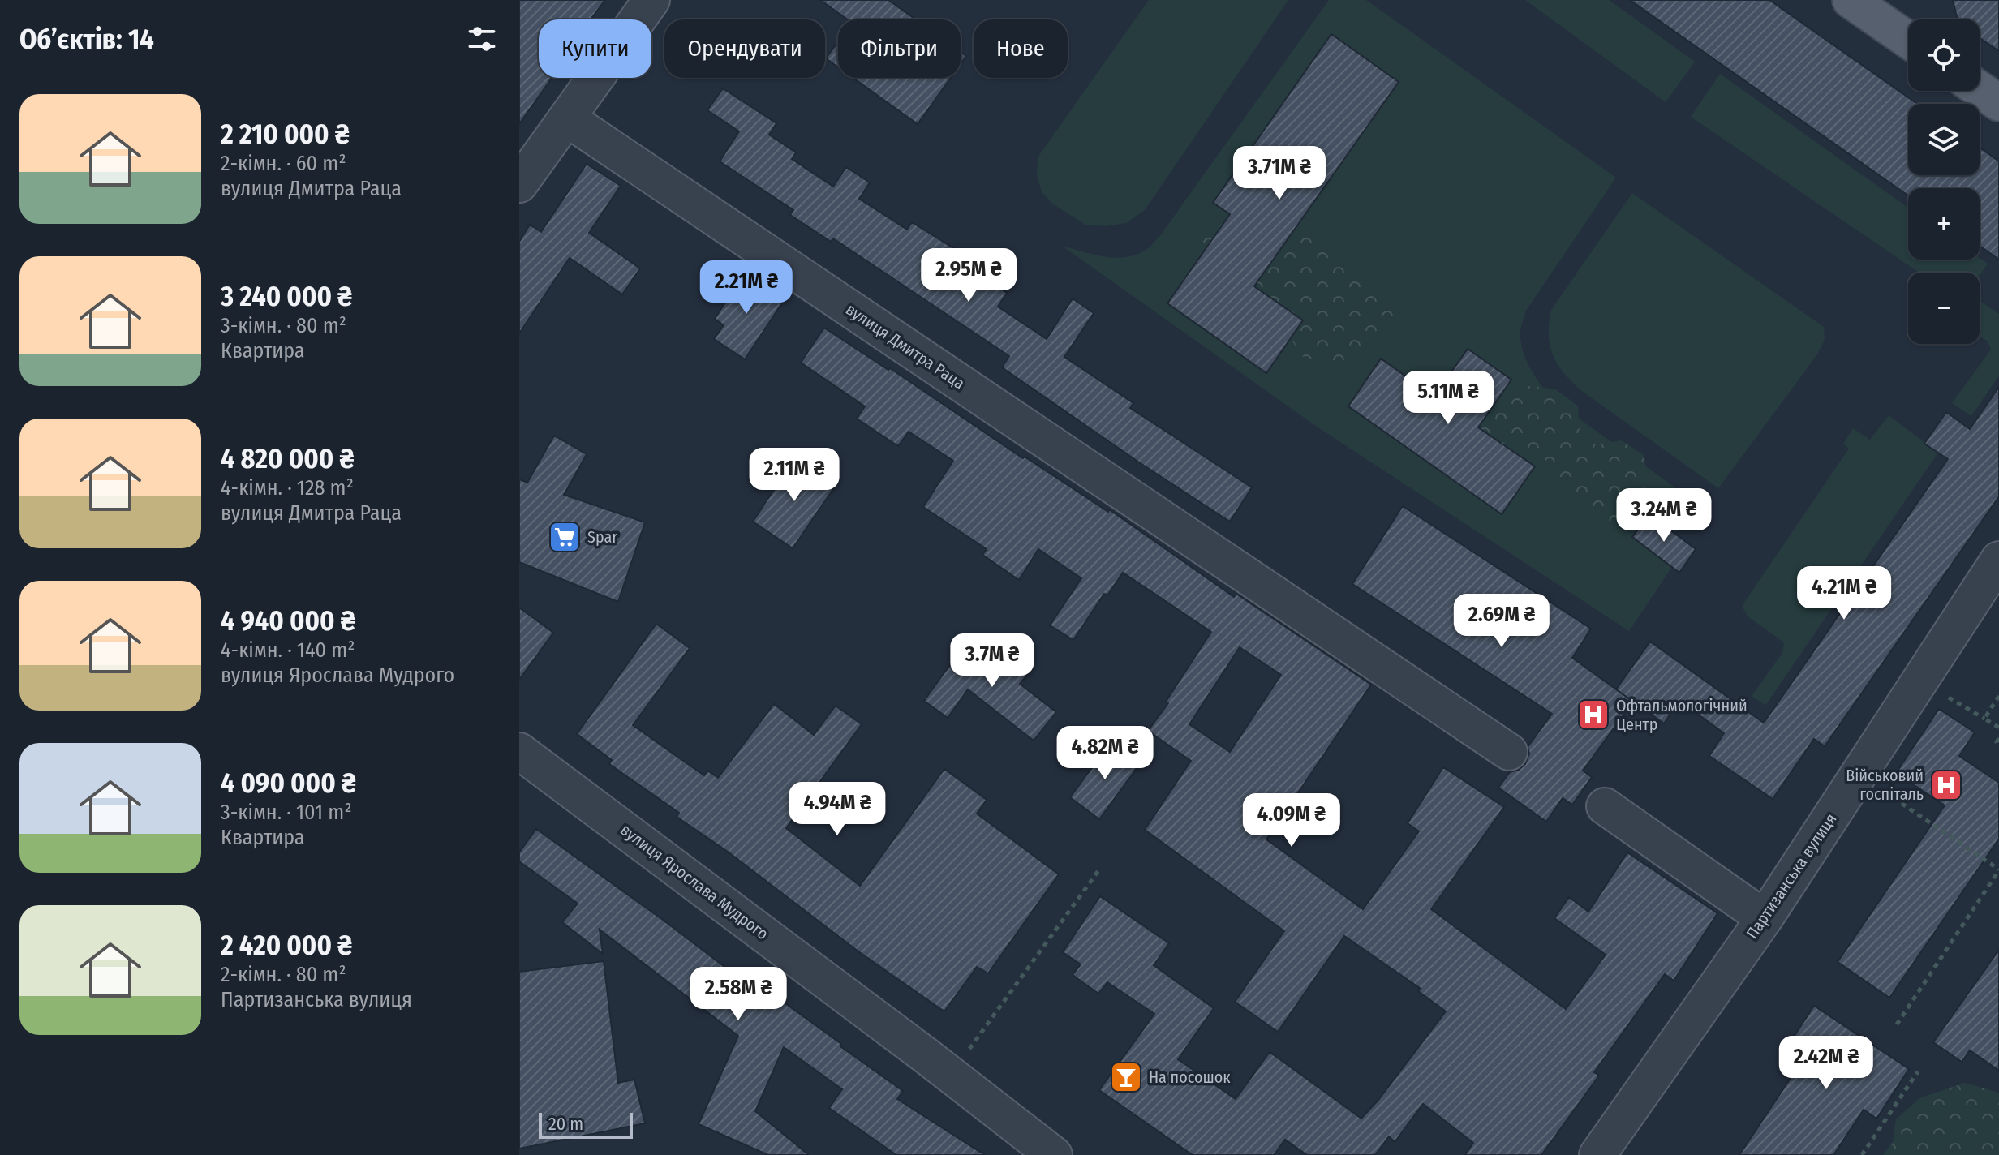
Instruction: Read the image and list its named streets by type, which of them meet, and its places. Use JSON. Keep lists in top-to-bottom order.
{
  "streets": {
    "street": ["вулиця Дмитра Раца", "Партизанська вулиця", "вулиця Ярослава Мудрого"]
  },
  "places": {
    "supermarket": ["Spar"],
    "hospital": ["Офтальмологічний Центр", "Військовий госпіталь"],
    "bar": ["На посошок"]
  },
  "scale_bar": "20 m",
  "page": {
    "heading": "Об’єктів: 14",
    "map_buttons": ["+", "−"],
    "chip": [
      "Купити",
      "Орендувати",
      "Фільтри",
      "Нове"
    ],
    "list": [
      {
        "name": "2 210 000 ₴",
        "note": "2-кімн. · 60 m² · вулиця Дмитра Раца"
      },
      {
        "name": "3 240 000 ₴",
        "note": "3-кімн. · 80 m² · Квартира"
      },
      {
        "name": "4 820 000 ₴",
        "note": "4-кімн. · 128 m² · вулиця Дмитра Раца"
      },
      {
        "name": "4 940 000 ₴",
        "note": "4-кімн. · 140 m² · вулиця Ярослава Мудрого"
      },
      {
        "name": "4 090 000 ₴",
        "note": "3-кімн. · 101 m² · Квартира"
      },
      {
        "name": "2 420 000 ₴",
        "note": "2-кімн. · 80 m² · Партизанська вулиця"
      }
    ],
    "price": [
      "3.71M ₴",
      "2.95M ₴",
      "2.21M ₴",
      "5.11M ₴",
      "2.11M ₴",
      "3.24M ₴",
      "4.21M ₴",
      "2.69M ₴",
      "3.7M ₴",
      "4.82M ₴",
      "4.94M ₴",
      "4.09M ₴",
      "2.58M ₴",
      "2.42M ₴"
    ],
    "scale": "20 m"
  }
}
